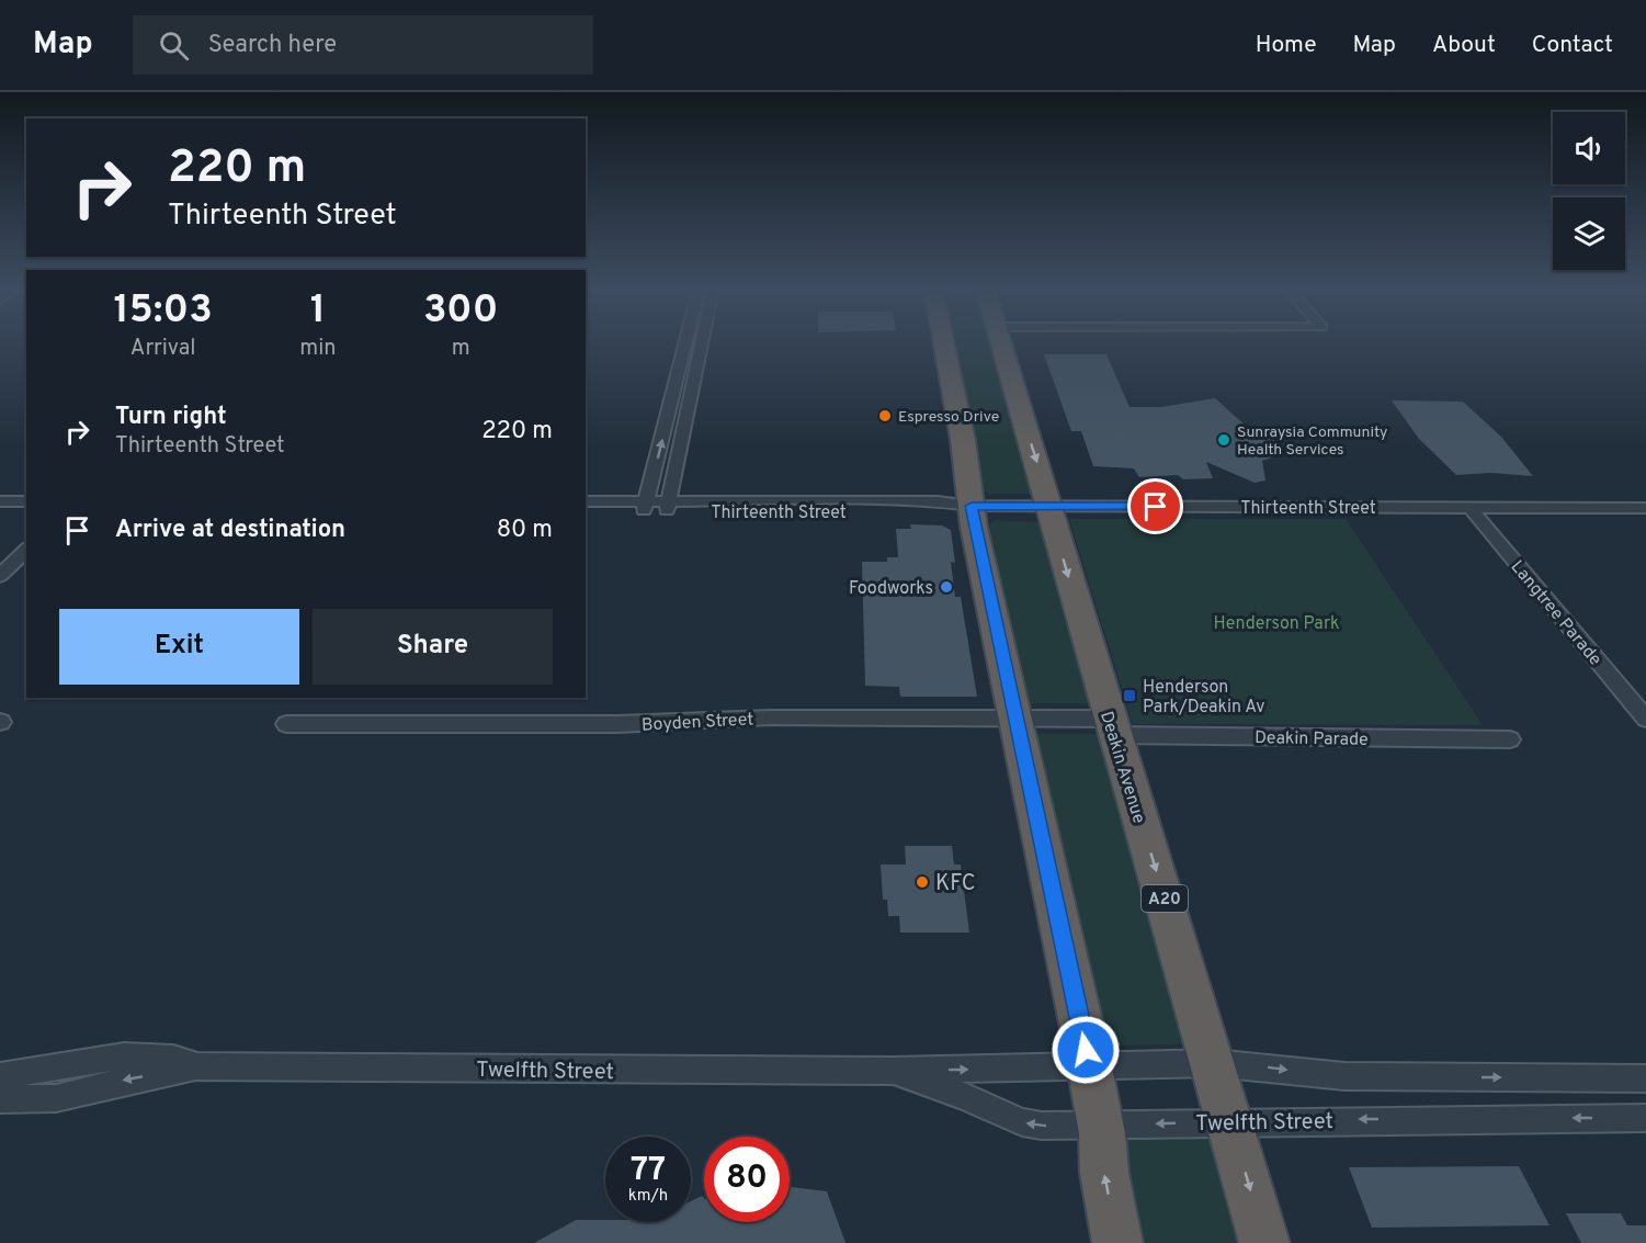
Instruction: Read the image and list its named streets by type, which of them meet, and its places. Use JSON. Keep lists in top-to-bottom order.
{
  "streets": {
    "highway": ["Deakin Avenue", "A20"],
    "street": [
      "Thirteenth Street",
      "Langtree Parade",
      "Boyden Street",
      "Deakin Parade",
      "Twelfth Street"
    ]
  },
  "crossings": [
    ["Thirteenth Street", "Langtree Parade"],
    ["Thirteenth Street", "Deakin Avenue"],
    ["Boyden Street", "Deakin Parade"],
    ["Boyden Street", "Deakin Avenue"],
    ["Deakin Parade", "Deakin Avenue"],
    ["Deakin Avenue", "Twelfth Street"]
  ],
  "parks": ["Henderson Park"],
  "places": {
    "other": [
      "Espresso Drive",
      "Sunraysia Community Health Services",
      "Foodworks",
      "KFC"
    ],
    "transit": ["Henderson Park/Deakin Av"]
  },
  "page": {
    "header": "Map",
    "search": "Search here",
    "nav": [
      "Home",
      "Map",
      "About",
      "Contact"
    ],
    "turn": ["220 m", "Thirteenth Street"],
    "eta": [
      "15:03",
      "Arrival",
      "1",
      "min",
      "300",
      "m"
    ],
    "list": [
      {
        "name": "Turn right",
        "note": "Thirteenth Street",
        "value": "220 m"
      },
      {
        "name": "Arrive at destination",
        "value": "80 m"
      }
    ],
    "buttons": ["Exit", "Share"],
    "speed": "77 km/h",
    "limit": "80"
  }
}
